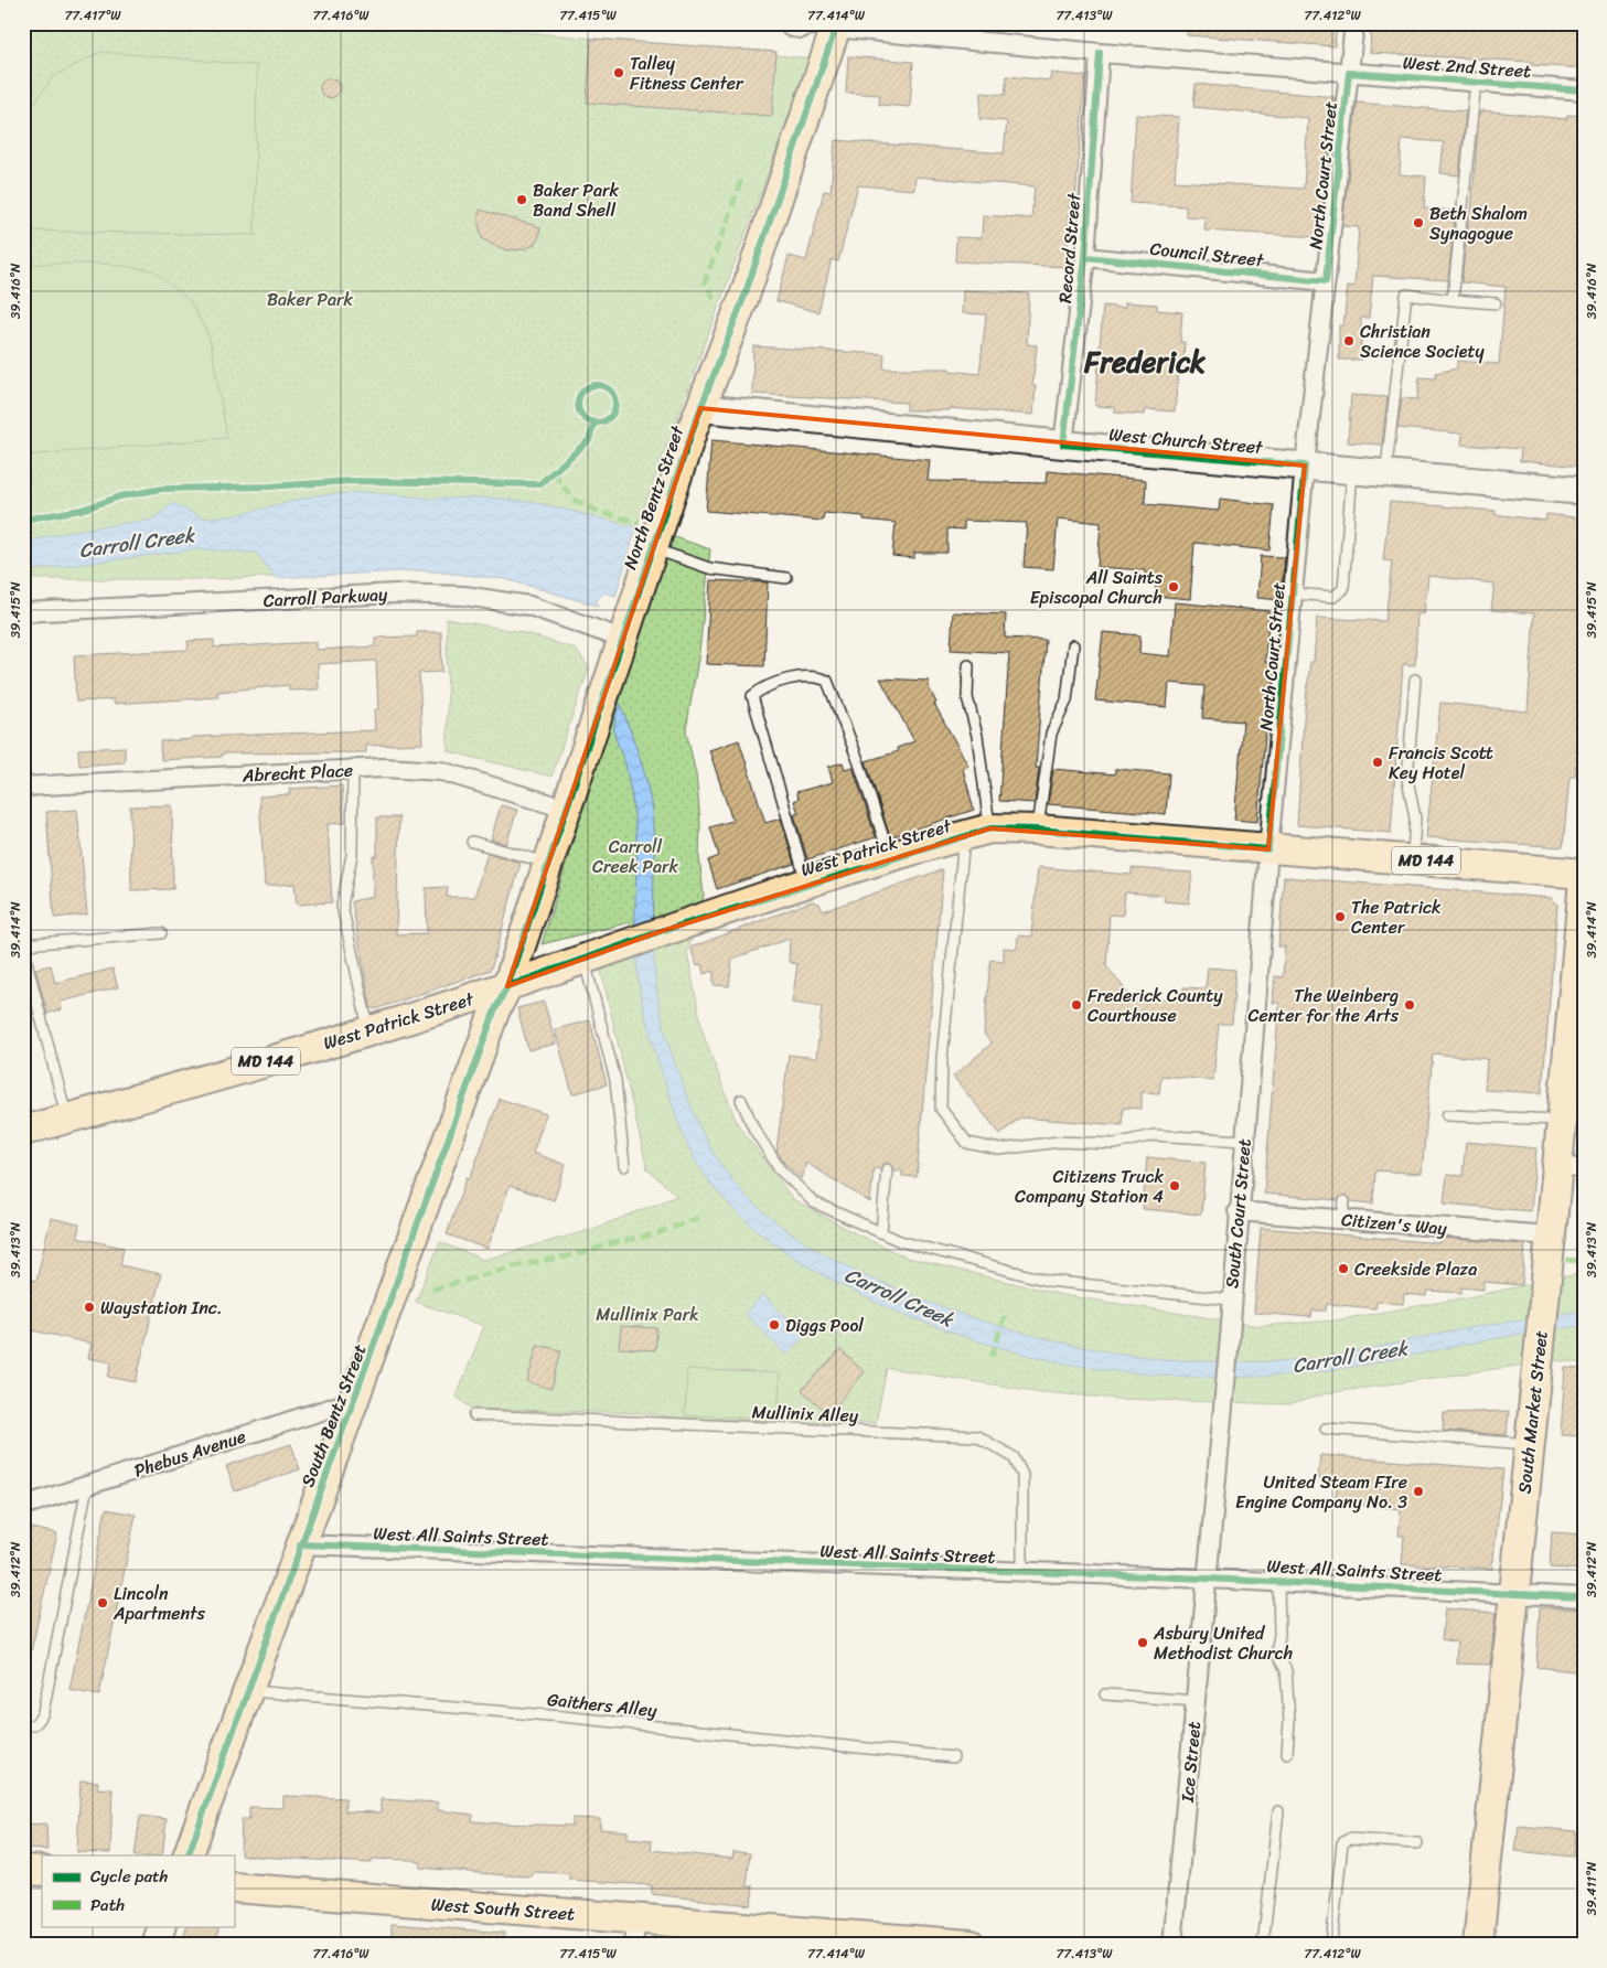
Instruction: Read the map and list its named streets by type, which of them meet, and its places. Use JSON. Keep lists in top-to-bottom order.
{
  "streets": {
    "main road": [
      "North Bentz Street",
      "West Patrick Street",
      "MD 144",
      "South Market Street",
      "South Bentz Street",
      "West South Street"
    ],
    "street": [
      "West 2nd Street",
      "North Court Street",
      "Record Street",
      "Council Street",
      "West Church Street",
      "Carroll Parkway",
      "Abrecht Place",
      "South Court Street",
      "Citizen's Way",
      "Phebus Avenue",
      "West All Saints Street",
      "Ice Street"
    ],
    "lane": ["Mullinix Alley", "Gaithers Alley"]
  },
  "crossings": [
    ["West 2nd Street", "North Court Street"],
    ["West 2nd Street", "Record Street"],
    ["West 2nd Street", "North Bentz Street"],
    ["North Court Street", "Council Street"],
    ["North Court Street", "West Church Street"],
    ["North Court Street", "West Patrick Street"],
    ["North Court Street", "South Court Street"],
    ["Record Street", "Council Street"],
    ["Record Street", "West Church Street"],
    ["West Church Street", "North Bentz Street"],
    ["North Bentz Street", "Carroll Parkway"],
    ["North Bentz Street", "Abrecht Place"],
    ["North Bentz Street", "West Patrick Street"],
    ["North Bentz Street", "South Bentz Street"],
    ["West Patrick Street", "South Court Street"],
    ["West Patrick Street", "South Bentz Street"],
    ["South Court Street", "Citizen's Way"],
    ["South Court Street", "West All Saints Street"],
    ["South Court Street", "Ice Street"],
    ["Citizen's Way", "South Market Street"],
    ["South Market Street", "West All Saints Street"],
    ["Mullinix Alley", "West All Saints Street"],
    ["South Bentz Street", "Phebus Avenue"],
    ["South Bentz Street", "West All Saints Street"],
    ["South Bentz Street", "Gaithers Alley"],
    ["West All Saints Street", "Ice Street"]
  ],
  "districts": ["Frederick"],
  "water": ["Carroll Creek"],
  "parks": ["Baker Park", "Carroll Creek Park", "Mullinix Park"],
  "places": [
    "Talley Fitness Center",
    "Baker Park Band Shell",
    "Beth Shalom Synagogue",
    "Christian Science Society",
    "All Saints Episcopal Church",
    "Francis Scott Key Hotel",
    "The Patrick Center",
    "Frederick County Courthouse",
    "The Weinberg Center for the Arts",
    "Citizens Truck Company Station 4",
    "Creekside Plaza",
    "Waystation Inc.",
    "Diggs Pool",
    "United Steam FIre Engine Company No. 3",
    "Lincoln Apartments",
    "Asbury United Methodist Church"
  ],
  "legend": ["Cycle path", "Path"],
  "coordinates": [
    "77.417°W",
    "77.416°W",
    "77.415°W",
    "77.414°W",
    "77.413°W",
    "77.412°W",
    "39.416°N",
    "39.415°N",
    "39.414°N",
    "39.413°N",
    "39.412°N",
    "39.411°N"
  ]
}
